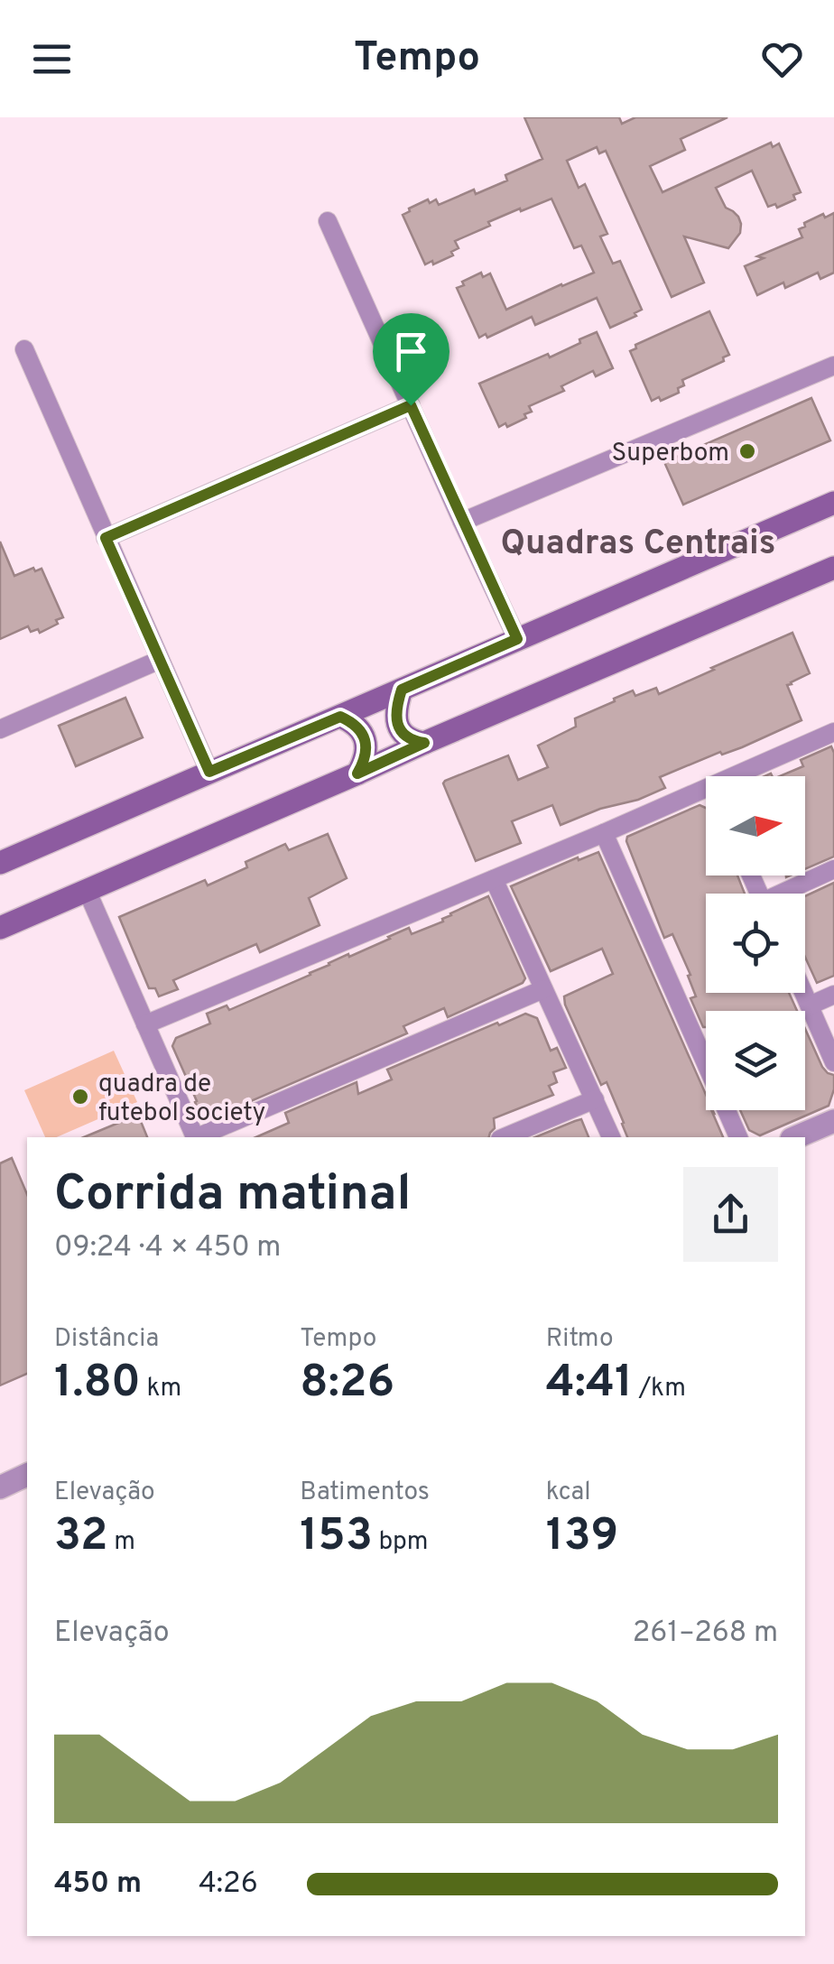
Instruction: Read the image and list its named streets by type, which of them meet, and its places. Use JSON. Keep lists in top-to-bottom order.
{
  "districts": ["Quadras Centrais"],
  "places": ["Superbom", "quadra de futebol society"],
  "north": "right",
  "page": {
    "header": "Tempo",
    "heading": ["Corrida matinal", "09:24 · 4 × 450 m"],
    "stats": [
      ["Distância", "1.80 km"],
      ["Tempo", "8:26"],
      ["Ritmo", "4:41 /km"],
      ["Elevação", "32 m"],
      ["Batimentos", "153 bpm"],
      ["kcal", "139"]
    ],
    "chart": ["Elevação", "261–268 m"],
    "list": [
      {
        "name": "450 m",
        "note": "4:26"
      }
    ]
  }
}
